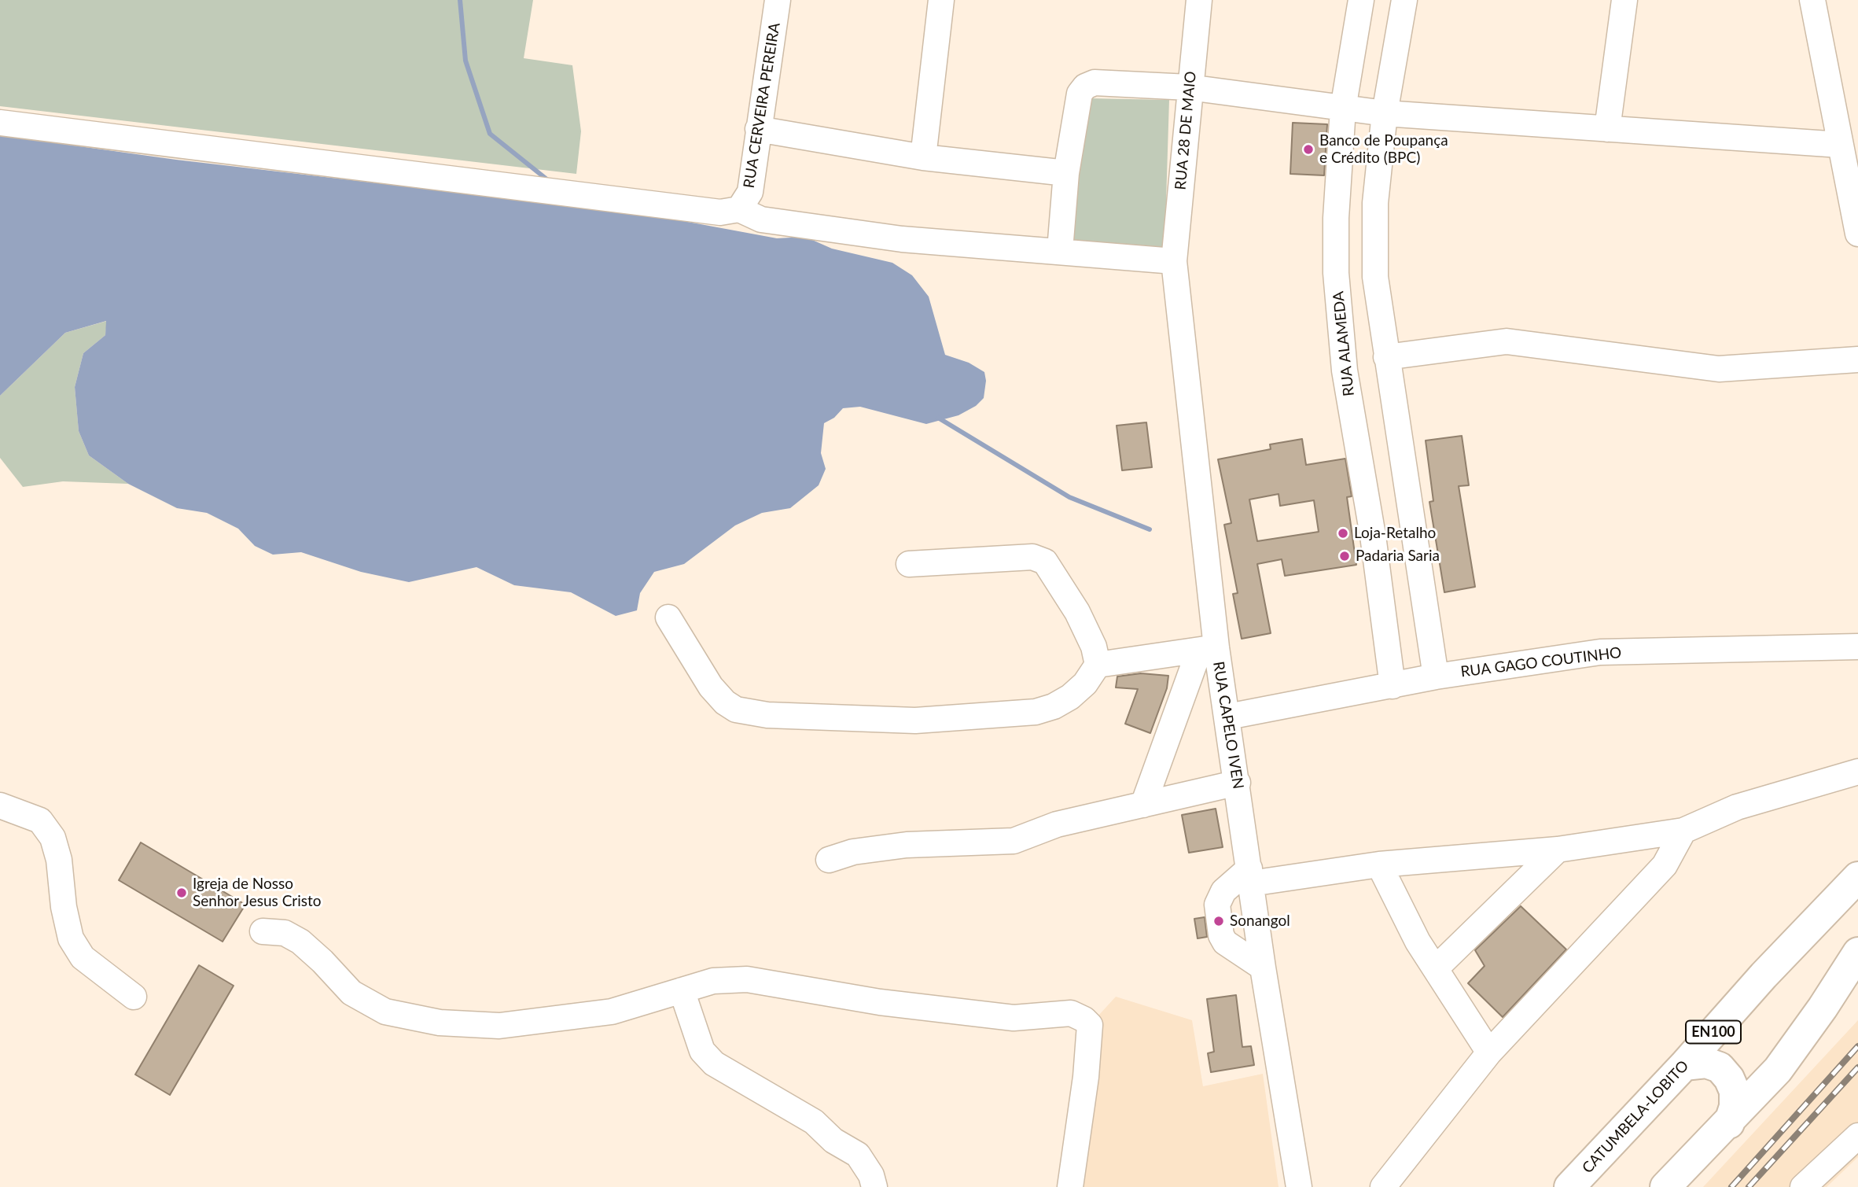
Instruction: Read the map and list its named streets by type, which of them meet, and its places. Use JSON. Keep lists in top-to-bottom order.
{
  "streets": {
    "highway": ["EN100", "CATUMBELA-LOBITO"],
    "street": [
      "RUA CERVEIRA PEREIRA",
      "RUA 28 DE MAIO",
      "RUA ALAMEDA",
      "RUA GAGO COUTINHO",
      "RUA CAPELO IVEN"
    ]
  },
  "crossings": [
    ["RUA 28 DE MAIO", "RUA CAPELO IVEN"],
    ["RUA ALAMEDA", "RUA GAGO COUTINHO"],
    ["RUA GAGO COUTINHO", "RUA CAPELO IVEN"]
  ],
  "places": [
    "Banco de Poupança e Crédito (BPC)",
    "Loja-Retalho",
    "Padaria Saria",
    "Igreja de Nosso Senhor Jesus Cristo",
    "Sonangol"
  ]
}
